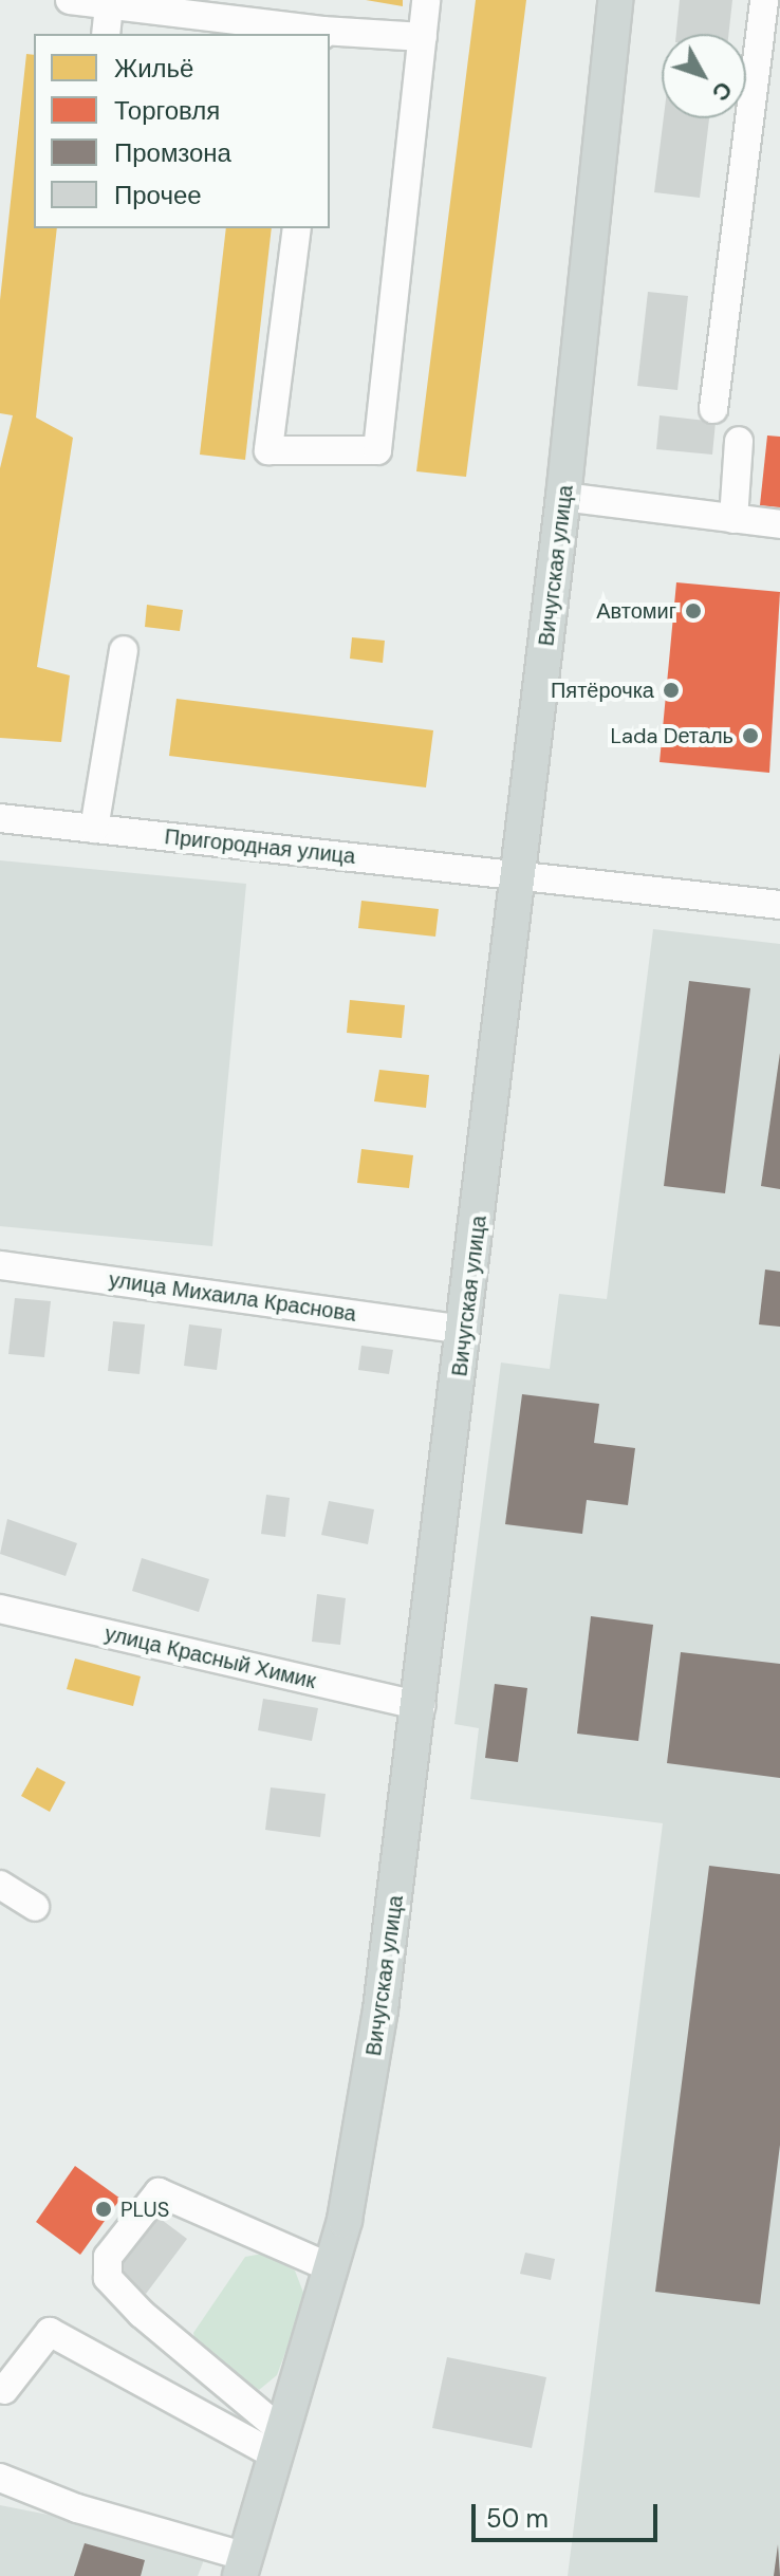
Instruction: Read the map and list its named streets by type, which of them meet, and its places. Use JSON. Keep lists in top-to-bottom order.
{
  "streets": {
    "main road": ["Вичугская улица"],
    "street": ["Пригородная улица", "улица Михаила Краснова", "улица Красный Химик"]
  },
  "crossings": [
    ["Вичугская улица", "Пригородная улица"],
    ["Вичугская улица", "улица Михаила Краснова"],
    ["Вичугская улица", "улица Красный Химик"]
  ],
  "places": [
    "Автомиг",
    "Пятёрочка",
    "Lada Dеталь",
    "PLUS"
  ],
  "legend": [
    "Жильё",
    "Торговля",
    "Промзона",
    "Прочее"
  ],
  "scale_bar": "50 m",
  "north": "bottom right"
}
